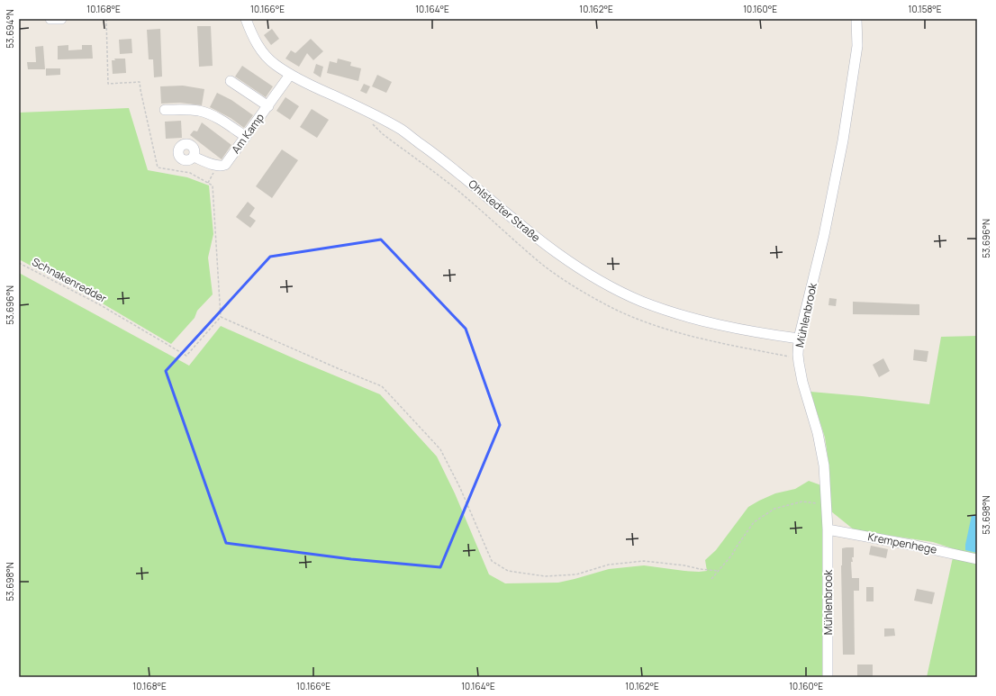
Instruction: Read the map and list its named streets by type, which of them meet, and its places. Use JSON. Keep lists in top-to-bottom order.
{
  "streets": {
    "street": [
      "Am Kamp",
      "Ohlstedter Straße",
      "Mühlenbrook",
      "Krempenhege"
    ],
    "path": ["Schnakenredder"]
  },
  "crossings": [
    ["Am Kamp", "Ohlstedter Straße"],
    ["Ohlstedter Straße", "Mühlenbrook"],
    ["Mühlenbrook", "Krempenhege"]
  ],
  "coordinates": [
    "10.168°E",
    "10.166°E",
    "10.164°E",
    "10.162°E",
    "10.160°E",
    "10.158°E",
    "53.694°N",
    "53.696°N",
    "53.698°N"
  ]
}
